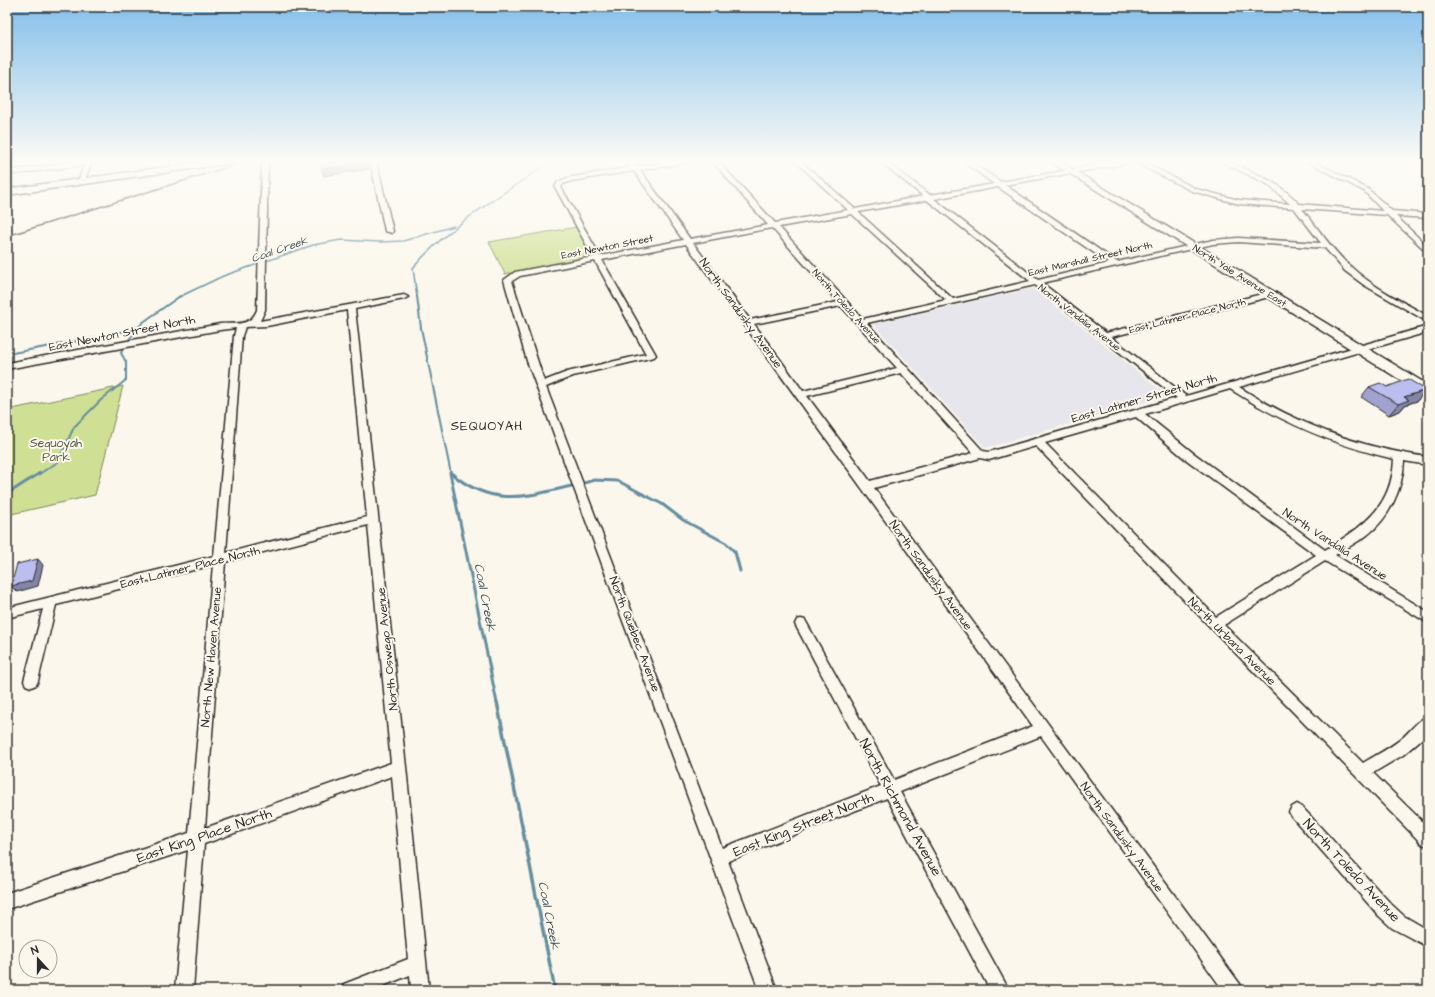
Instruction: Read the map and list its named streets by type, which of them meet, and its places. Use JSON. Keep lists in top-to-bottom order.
{
  "streets": {
    "main road": ["North Yale Avenue East"],
    "street": [
      "East Newton Street",
      "East Marshall Street North",
      "North Toledo Avenue",
      "North Sandusky Avenue",
      "East Latimer Place North",
      "North Vandalia Avenue",
      "East Newton Street North",
      "East Latimer Street North",
      "North Quebec Avenue",
      "North Urbana Avenue",
      "North Oswego Avenue",
      "North New Haven Avenue",
      "North Richmond Avenue",
      "East King Street North",
      "East King Place North"
    ]
  },
  "crossings": [
    ["East Newton Street", "North Toledo Avenue"],
    ["East Newton Street", "North Sandusky Avenue"],
    ["East Newton Street", "North Quebec Avenue"],
    ["East Marshall Street North", "North Yale Avenue East"],
    ["East Marshall Street North", "North Toledo Avenue"],
    ["East Marshall Street North", "North Vandalia Avenue"],
    ["North Yale Avenue East", "East Latimer Place North"],
    ["North Yale Avenue East", "East Latimer Street North"],
    ["North Toledo Avenue", "East Latimer Street North"],
    ["North Sandusky Avenue", "East Latimer Street North"],
    ["North Sandusky Avenue", "East King Street North"],
    ["East Latimer Place North", "North Vandalia Avenue"],
    ["East Latimer Place North", "North Oswego Avenue"],
    ["East Latimer Place North", "North New Haven Avenue"],
    ["North Vandalia Avenue", "East Latimer Street North"],
    ["East Newton Street North", "North New Haven Avenue"],
    ["East Latimer Street North", "North Urbana Avenue"],
    ["North Quebec Avenue", "East King Street North"],
    ["North Oswego Avenue", "East King Place North"],
    ["North New Haven Avenue", "East King Place North"],
    ["North Richmond Avenue", "East King Street North"]
  ],
  "districts": ["SEQUOYAH"],
  "water": ["Coal Creek"],
  "parks": ["Sequoyah Park"],
  "north": "top"
}
